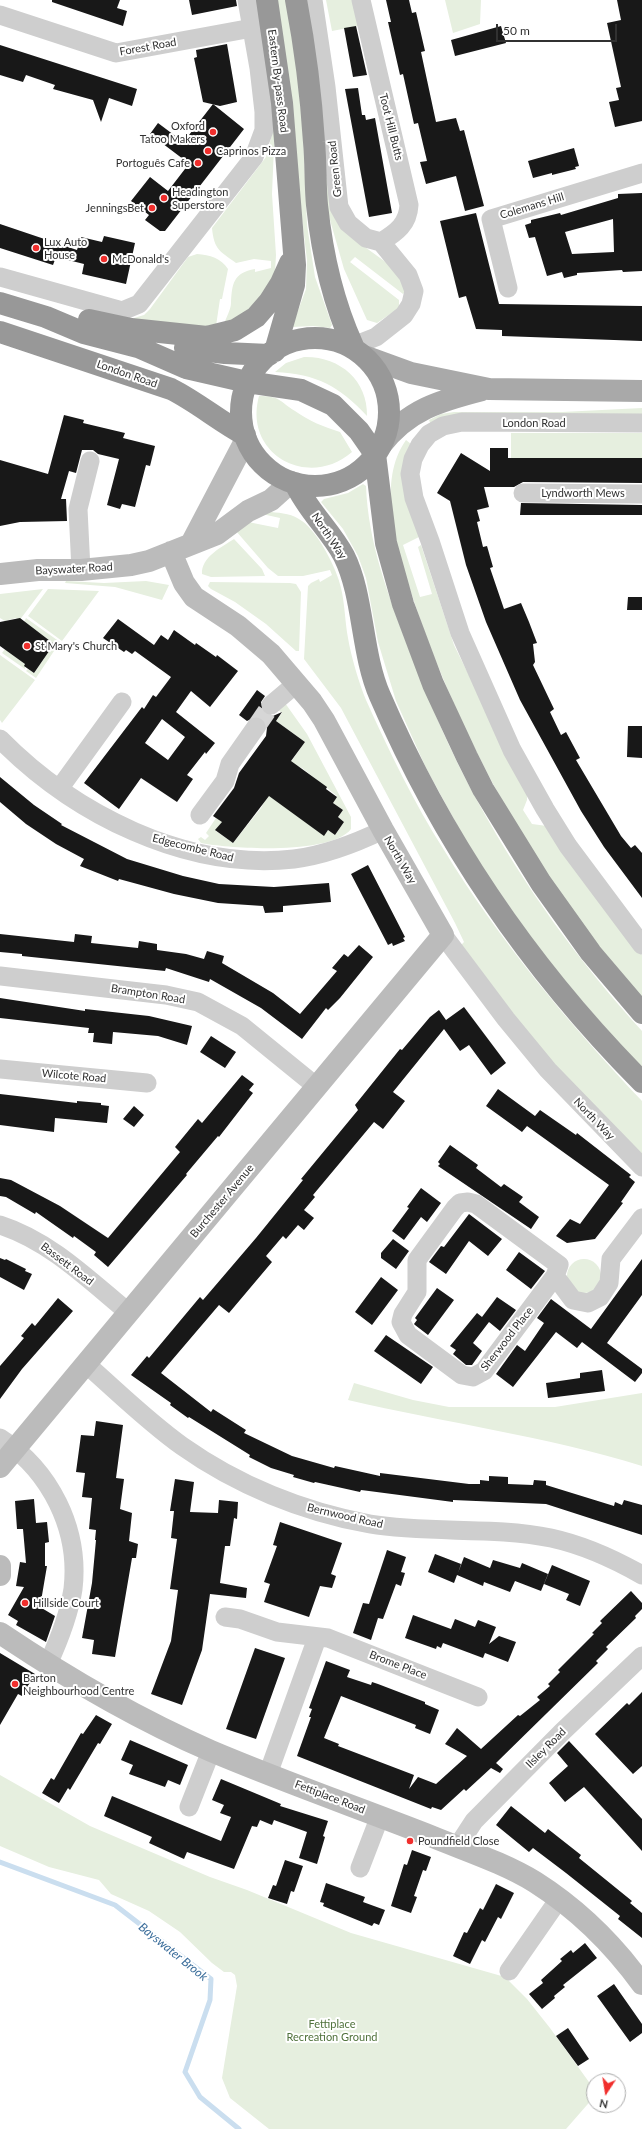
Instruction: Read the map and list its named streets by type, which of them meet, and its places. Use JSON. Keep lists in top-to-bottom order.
{
  "streets": {
    "highway": ["Eastern By-pass Road", "London Road", "North Way"],
    "street": [
      "Forest Road",
      "Toot Hill Butts",
      "Green Road",
      "Colemans Hill",
      "Lyndworth Mews",
      "Bayswater Road",
      "Edgecombe Road",
      "Brampton Road",
      "Wilcote Road",
      "Burchester Avenue",
      "Bassett Road",
      "Sherwood Place",
      "Bernwood Road",
      "Brome Place",
      "Ilsley Road",
      "Fettiplace Road"
    ]
  },
  "crossings": [
    ["Toot Hill Butts", "Green Road"],
    ["North Way", "Bayswater Road"],
    ["North Way", "Edgecombe Road"],
    ["North Way", "Burchester Avenue"],
    ["Brampton Road", "Burchester Avenue"],
    ["Burchester Avenue", "Bassett Road"],
    ["Burchester Avenue", "Bernwood Road"],
    ["Ilsley Road", "Fettiplace Road"]
  ],
  "water": ["Bayswater Brook"],
  "parks": ["Fettiplace Recreation Ground"],
  "places": [
    "Oxford Tatoo Makers",
    "Caprinos Pizza",
    "Portoguês Cafe",
    "Headington Superstore",
    "JenningsBet",
    "Lux Auto House",
    "McDonald's",
    "St Mary's Church",
    "Hillside Court",
    "Barton Neighbourhood Centre",
    "Poundfield Close"
  ],
  "scale_bar": "50 m",
  "north": "bottom"
}
